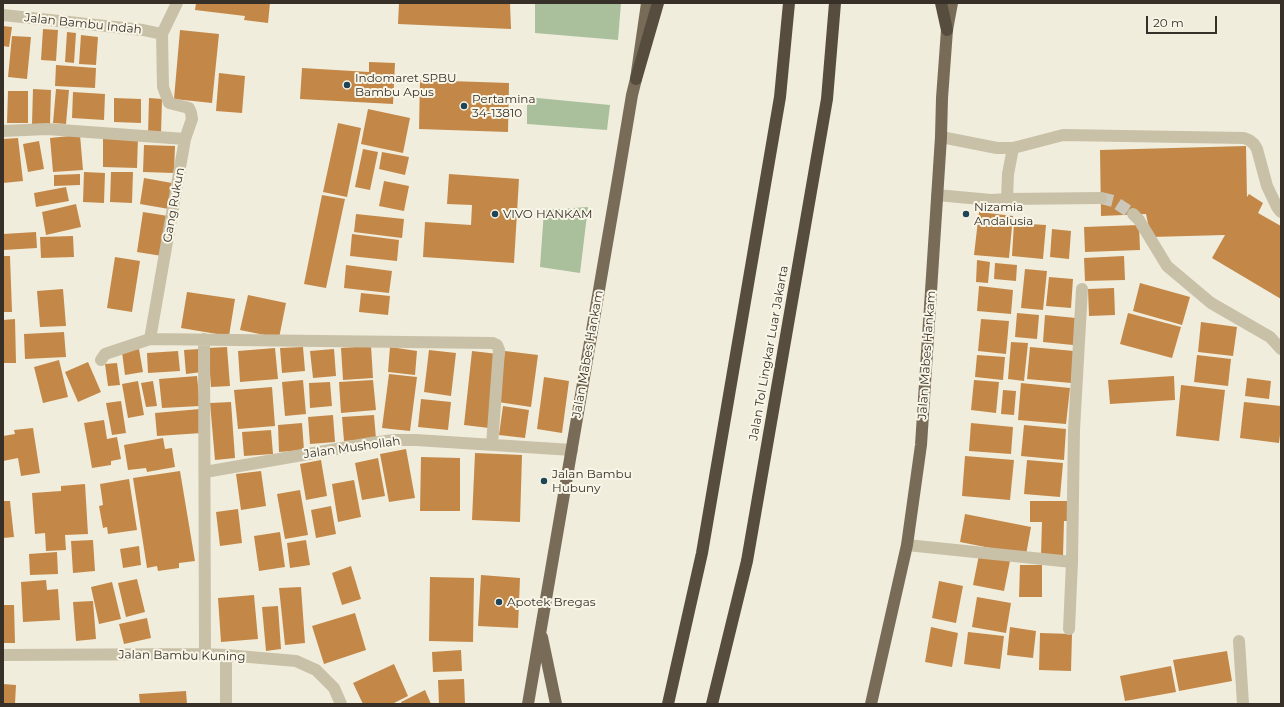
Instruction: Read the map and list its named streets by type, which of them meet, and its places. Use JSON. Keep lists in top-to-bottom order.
{
  "streets": {
    "highway": ["Jalan Tol Lingkar Luar Jakarta"],
    "main road": ["Jalan Mabes Hankam"],
    "street": [
      "Jalan Bambu Indah",
      "Gang Rukun",
      "Jalan Mushollah",
      "Jalan Bambu Kuning"
    ]
  },
  "crossings": [
    ["Jalan Bambu Indah", "Gang Rukun"],
    ["Jalan Mabes Hankam", "Jalan Mushollah"]
  ],
  "places": [
    "Indomaret SPBU Bambu Apus",
    "Pertamina 34-13810",
    "VIVO HANKAM",
    "Nizamia Andalusia",
    "Jalan Bambu Hubuny",
    "Apotek Bregas"
  ],
  "scale_bar": "20 m"
}
